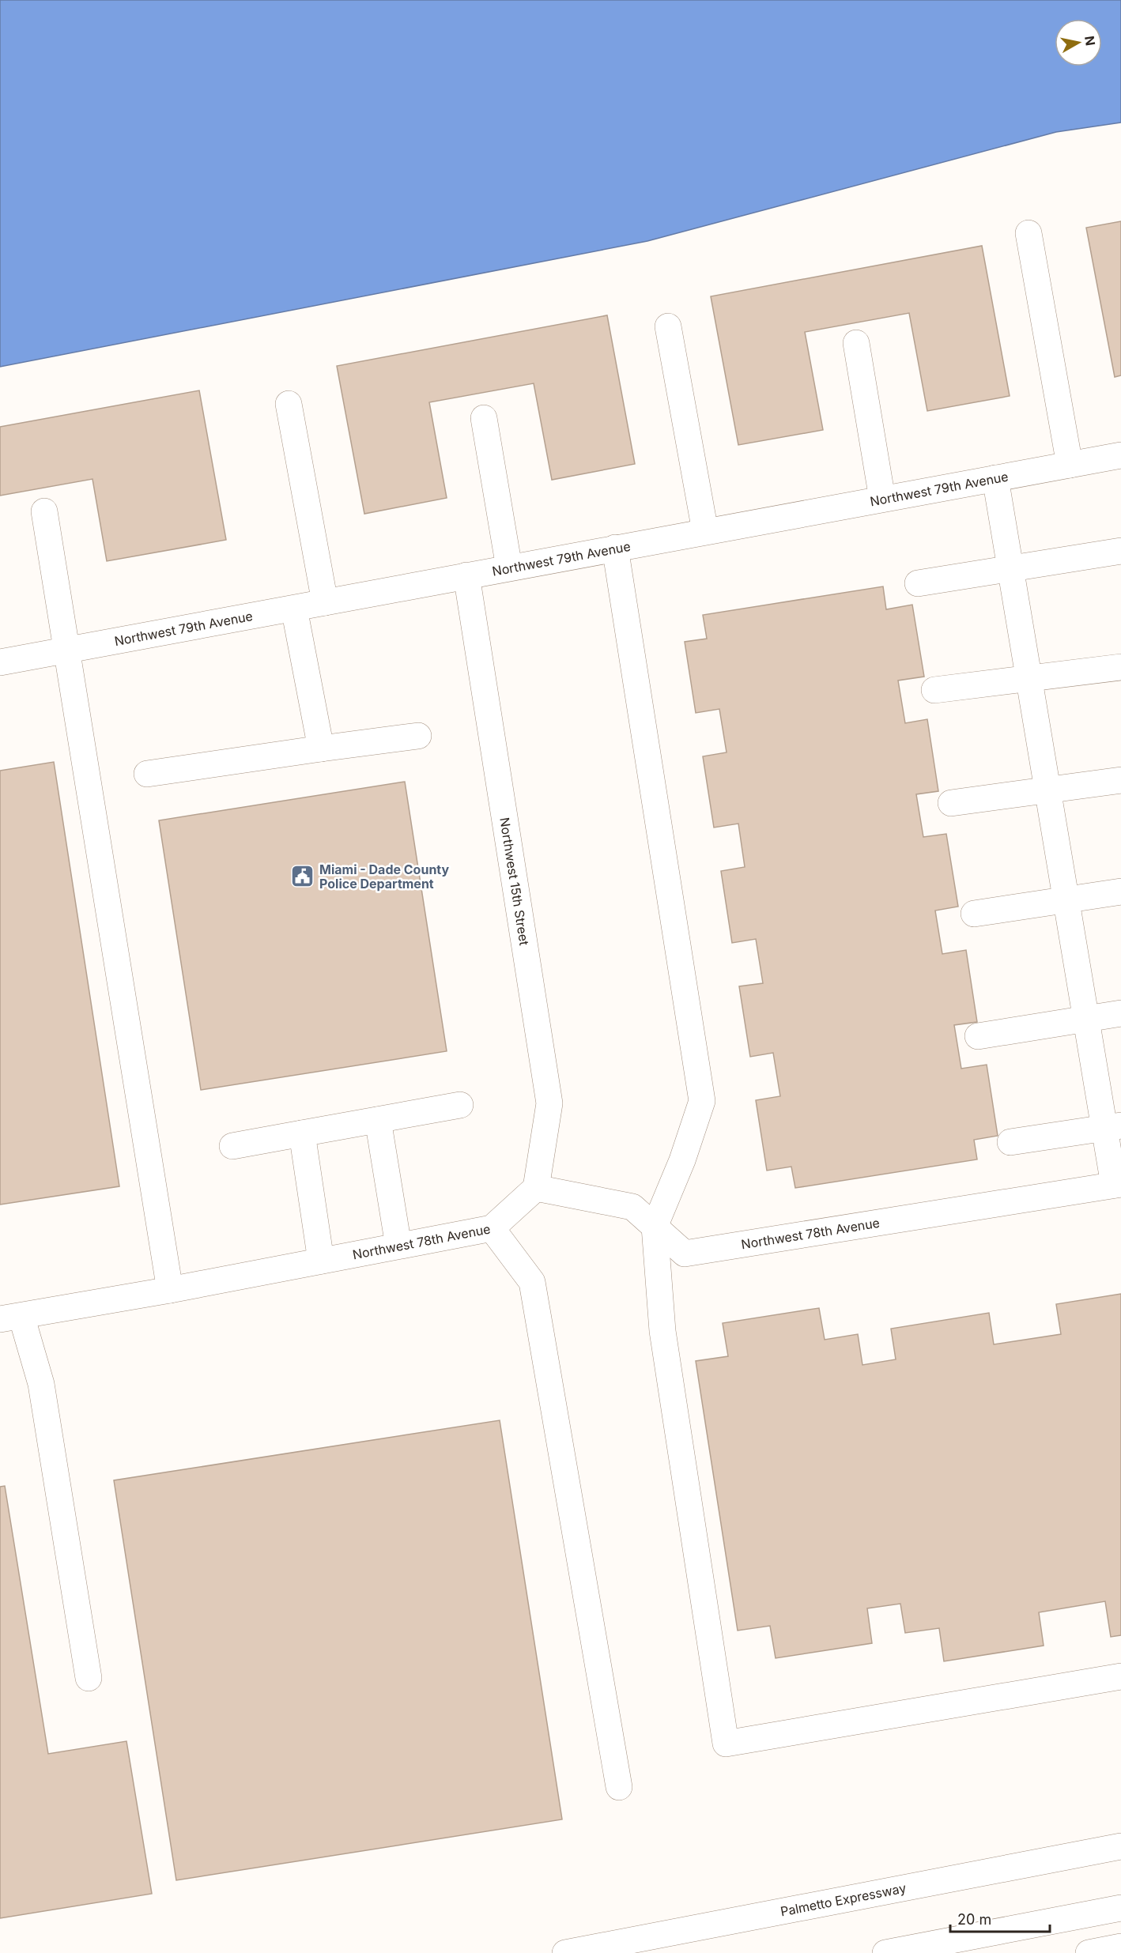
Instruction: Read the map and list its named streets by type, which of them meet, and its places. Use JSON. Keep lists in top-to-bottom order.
{
  "streets": {
    "main road": [
      "Northwest 79th Avenue",
      "Northwest 15th Street",
      "Northwest 78th Avenue",
      "Palmetto Expressway"
    ]
  },
  "crossings": [
    ["Northwest 79th Avenue", "Northwest 15th Street"],
    ["Northwest 15th Street", "Northwest 78th Avenue"]
  ],
  "places": {
    "public building": ["Miami - Dade County Police Department"]
  },
  "scale_bar": "20 m",
  "north": "right"
}
